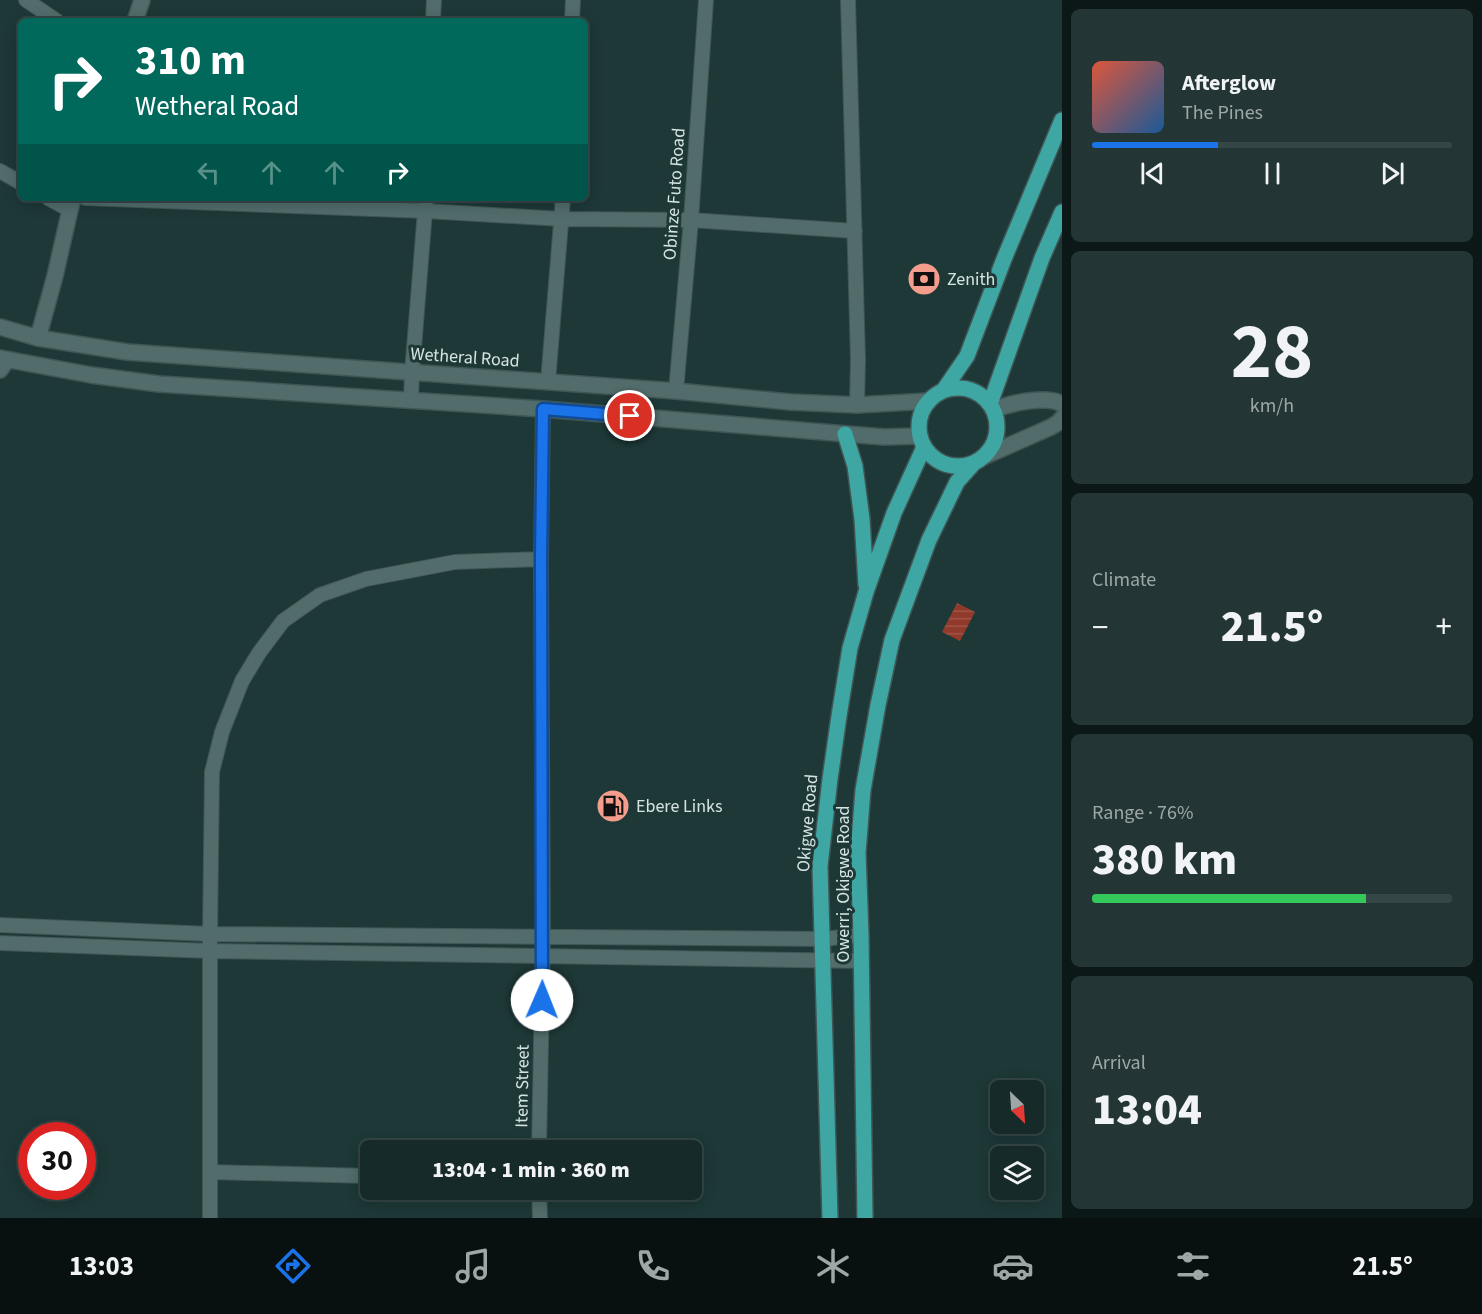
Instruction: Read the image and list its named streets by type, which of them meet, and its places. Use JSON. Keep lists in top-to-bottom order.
{
  "streets": {
    "main road": ["Wetheral Road", "Okigwe Road", "Owerri, Okigwe Road"],
    "street": ["Obinze Futo Road", "Item Street"]
  },
  "crossings": [
    ["Obinze Futo Road", "Wetheral Road"],
    ["Wetheral Road", "Okigwe Road"],
    ["Wetheral Road", "Owerri, Okigwe Road"],
    ["Okigwe Road", "Owerri, Okigwe Road"]
  ],
  "places": {
    "bank": ["Zenith"],
    "fuel station": ["Ebere Links"]
  },
  "north": "bottom right",
  "page": {
    "turn": ["310 m", "Wetheral Road"],
    "song": ["Afterglow", "The Pines"],
    "tile": [
      ["28", "km/h"],
      "Climate",
      ["Range · 76%", "380 km"],
      ["Arrival", "13:04"]
    ],
    "heat": ["−", "21.5°", "+"],
    "limit": "30",
    "trip": "13:04 · 1 min · 360 m",
    "tabs": ["13:03", "21.5°"]
  }
}
